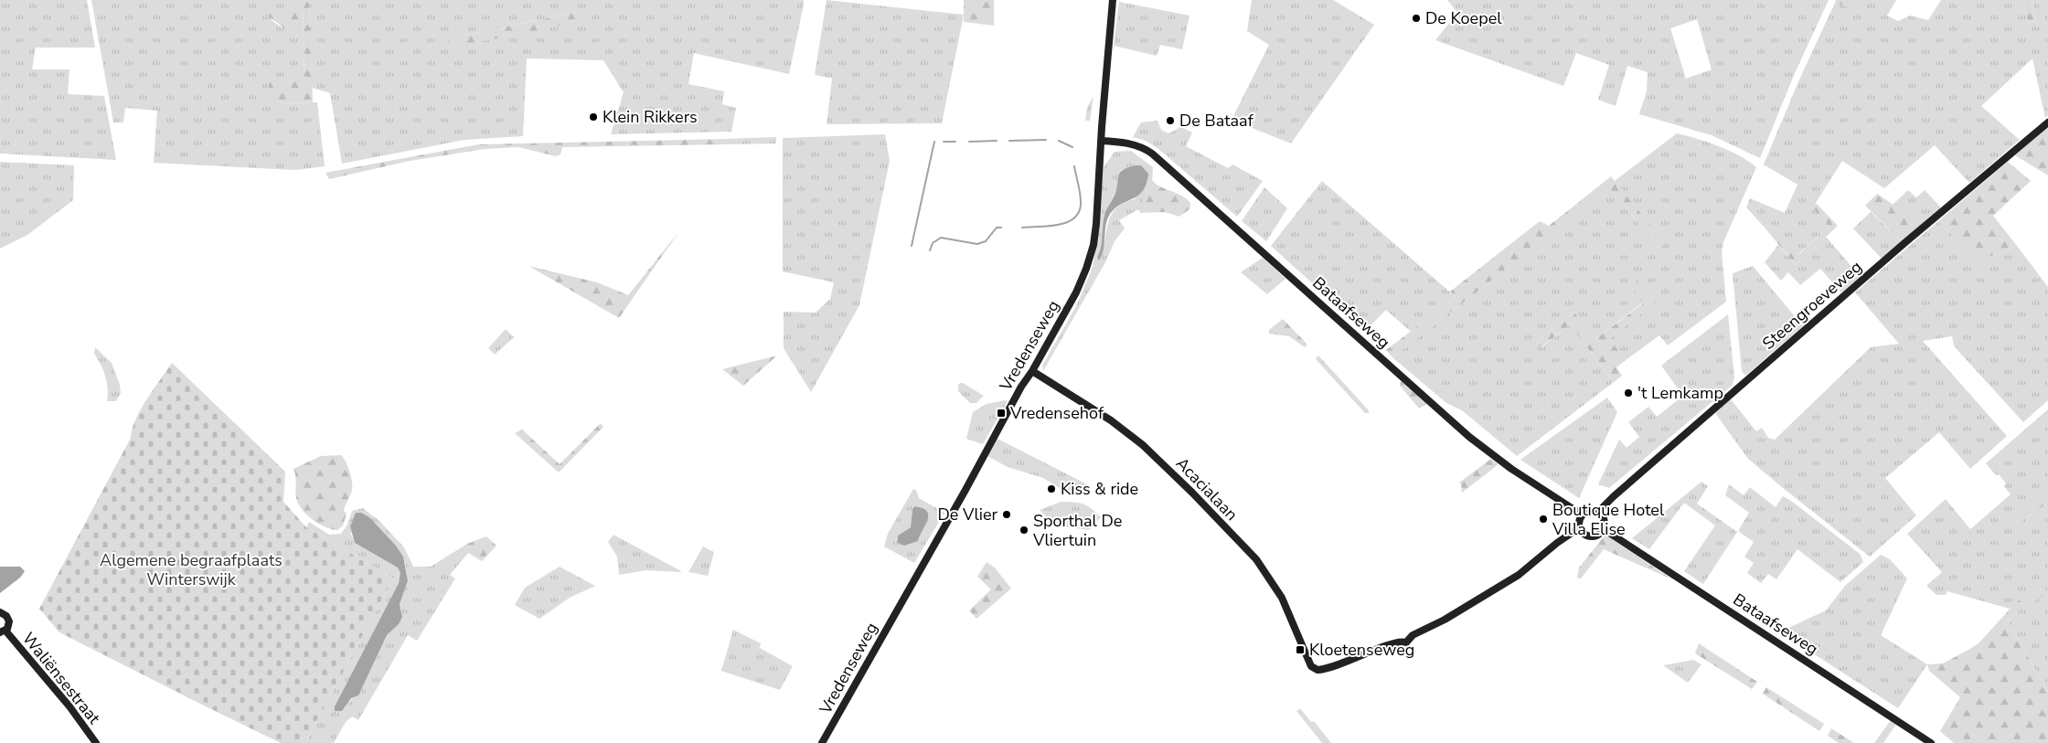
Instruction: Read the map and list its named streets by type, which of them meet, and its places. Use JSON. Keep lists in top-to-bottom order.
{
  "streets": {
    "main road": [
      "Steengroeveweg",
      "Bataafseweg",
      "Vredenseweg",
      "Acacialaan",
      "Waliënsestraat"
    ]
  },
  "crossings": [
    ["Steengroeveweg", "Bataafseweg"],
    ["Steengroeveweg", "Acacialaan"],
    ["Bataafseweg", "Vredenseweg"],
    ["Bataafseweg", "Acacialaan"],
    ["Vredenseweg", "Acacialaan"]
  ],
  "parks": ["Algemene begraafplaats Winterswijk"],
  "places": {
    "other": [
      "De Koepel",
      "Klein Rikkers",
      "De Bataaf",
      "'t Lemkamp",
      "Kiss & ride",
      "De Vlier",
      "Boutique Hotel Villa Elise",
      "Sporthal De Vliertuin"
    ],
    "transit": ["Vredensehof", "Kloetenseweg"]
  }
}
